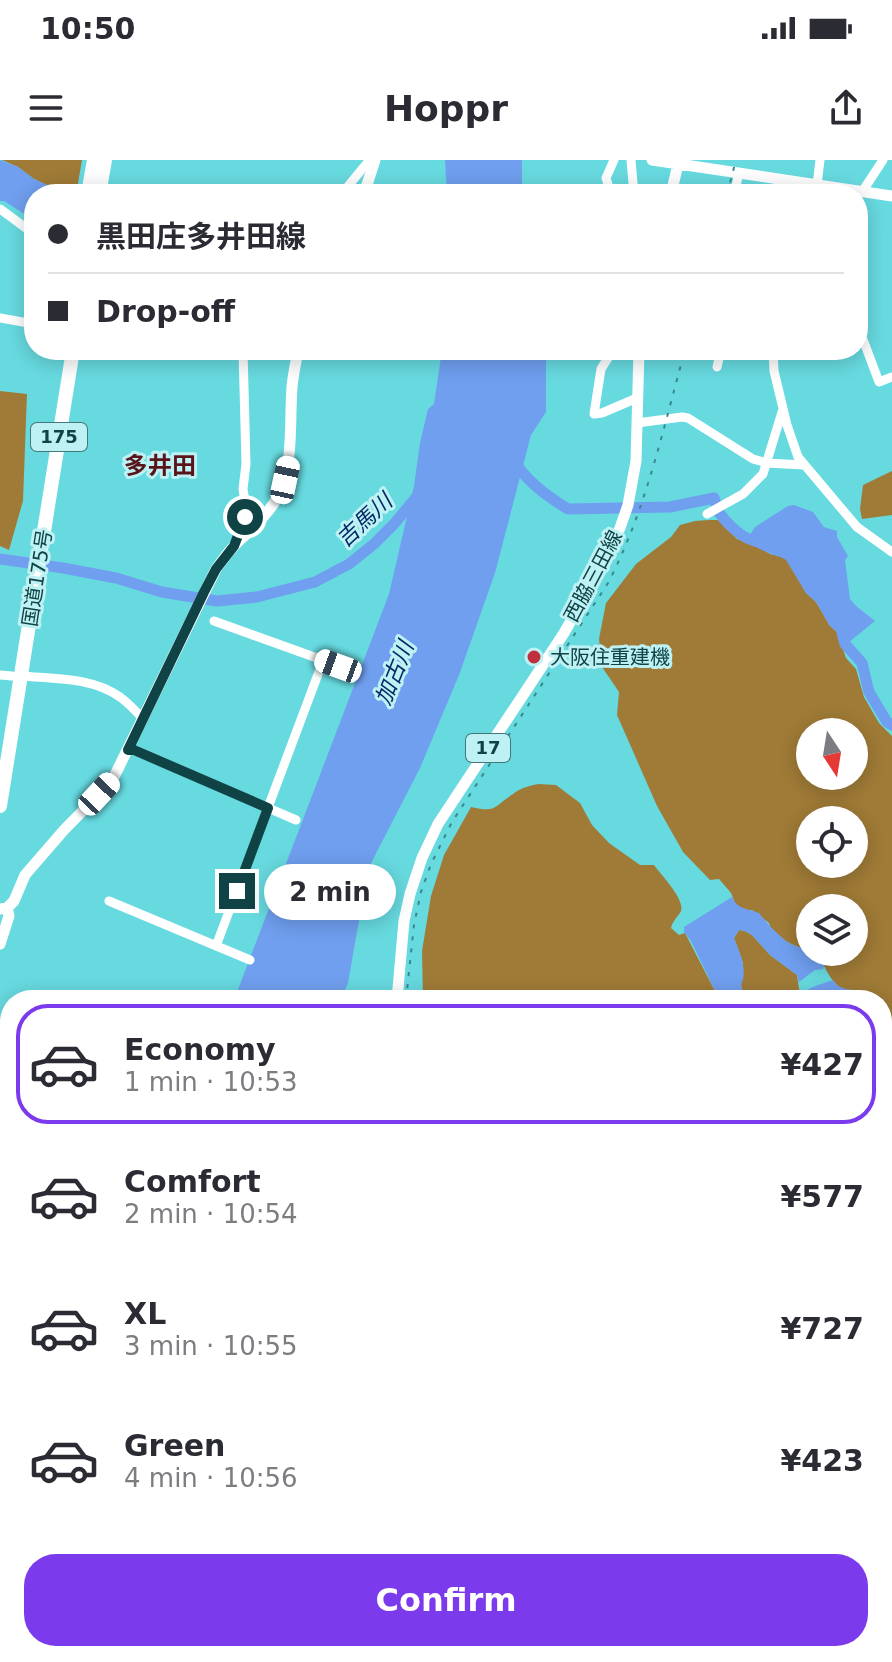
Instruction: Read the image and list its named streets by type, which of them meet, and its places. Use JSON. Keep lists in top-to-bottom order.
{
  "streets": {
    "highway": ["175", "国道175号"],
    "main road": ["西脇三田線", "17"]
  },
  "districts": ["多井田"],
  "water": ["吉馬川", "加古川"],
  "places": ["大阪住重建機"],
  "north": "bottom",
  "page": {
    "status": "10:50",
    "header": "Hoppr",
    "banner": ["黒田庄多井田線", "Drop-off"],
    "bubble": "2 min",
    "list": [
      {
        "name": "Economy",
        "note": "1 min · 10:53",
        "value": "¥427"
      },
      {
        "name": "Comfort",
        "note": "2 min · 10:54",
        "value": "¥577"
      },
      {
        "name": "XL",
        "note": "3 min · 10:55",
        "value": "¥727"
      },
      {
        "name": "Green",
        "note": "4 min · 10:56",
        "value": "¥423"
      }
    ],
    "buttons": "Confirm"
  }
}
